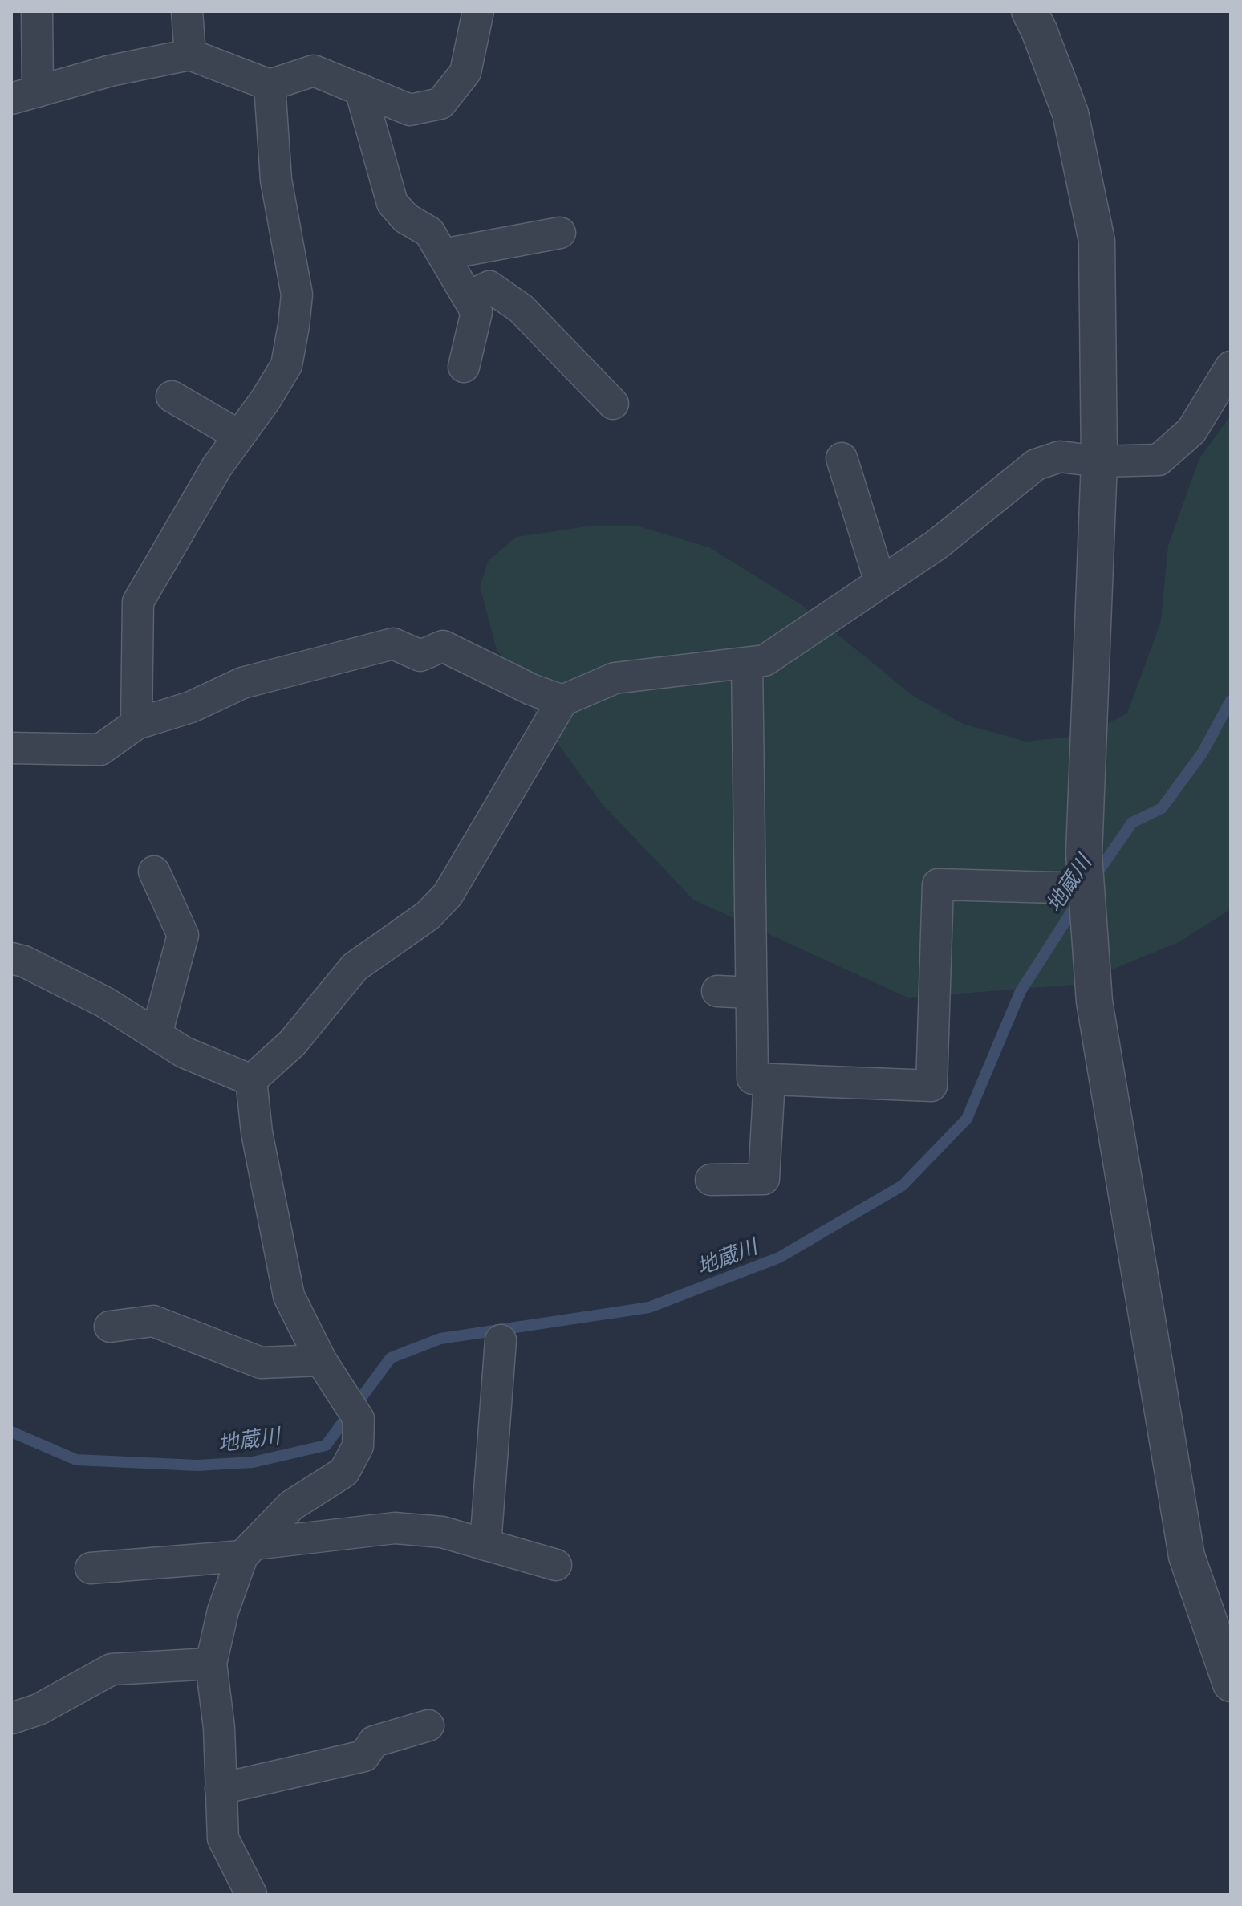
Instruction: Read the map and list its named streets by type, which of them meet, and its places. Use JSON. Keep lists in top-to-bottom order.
{
  "water": ["地蔵川"]
}
